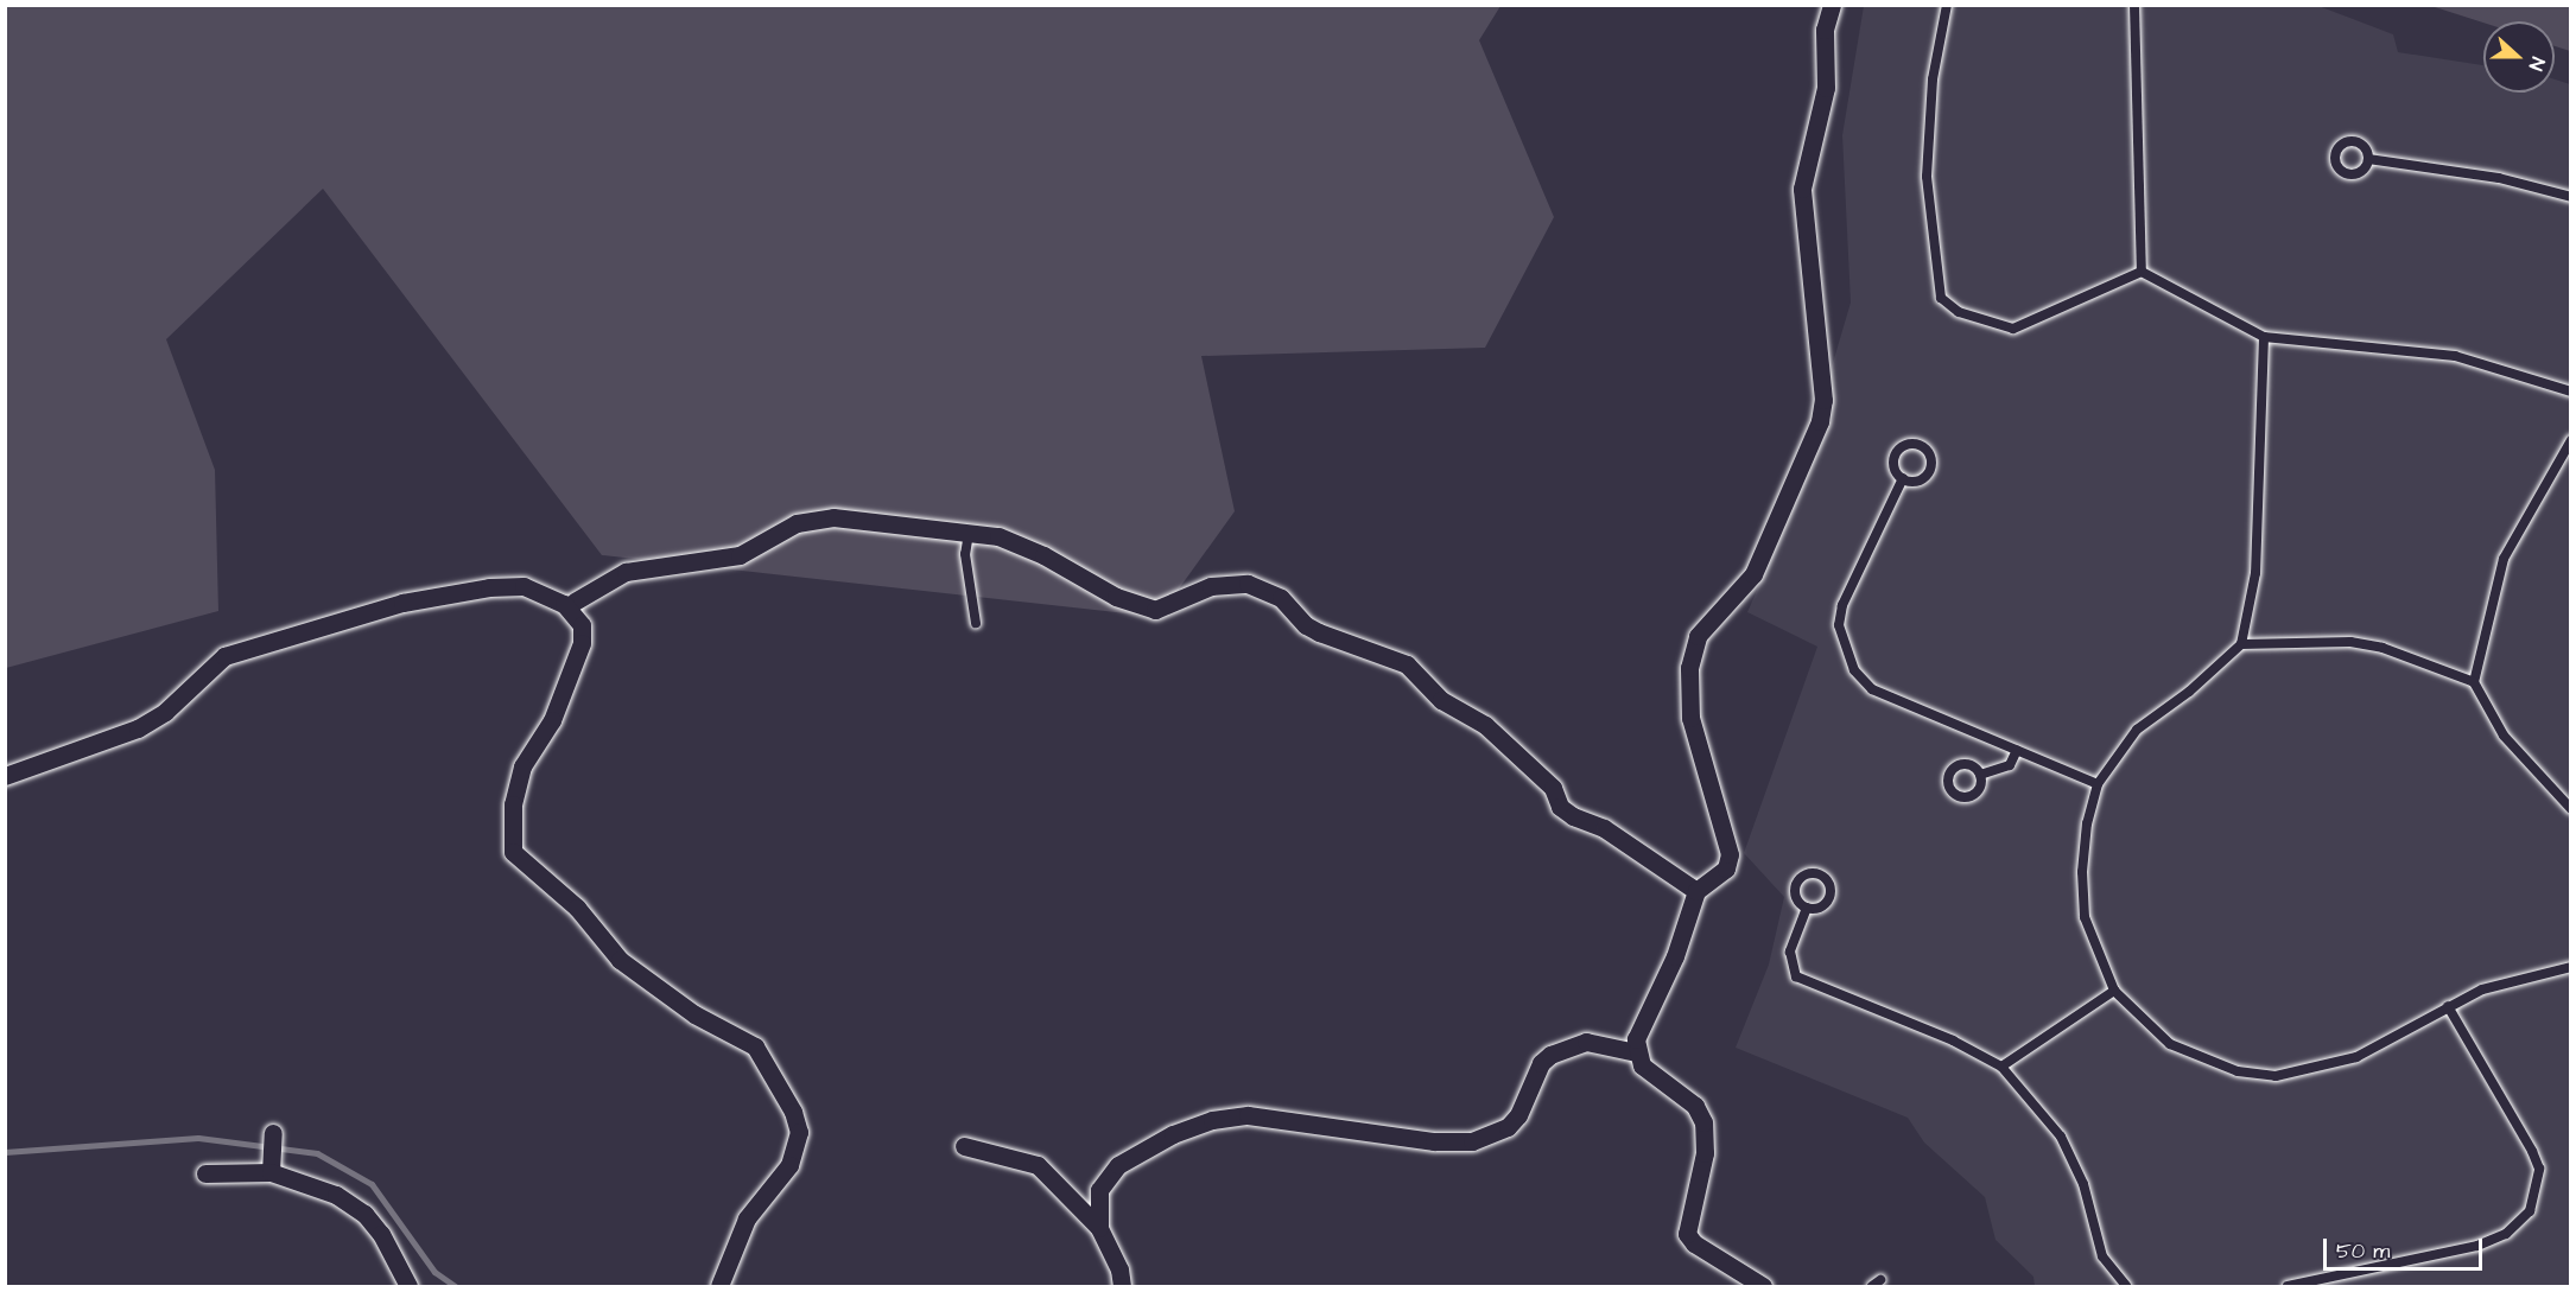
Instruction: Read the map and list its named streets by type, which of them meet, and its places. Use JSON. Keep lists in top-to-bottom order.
{
  "scale_bar": "50 m",
  "north": "right"
}
